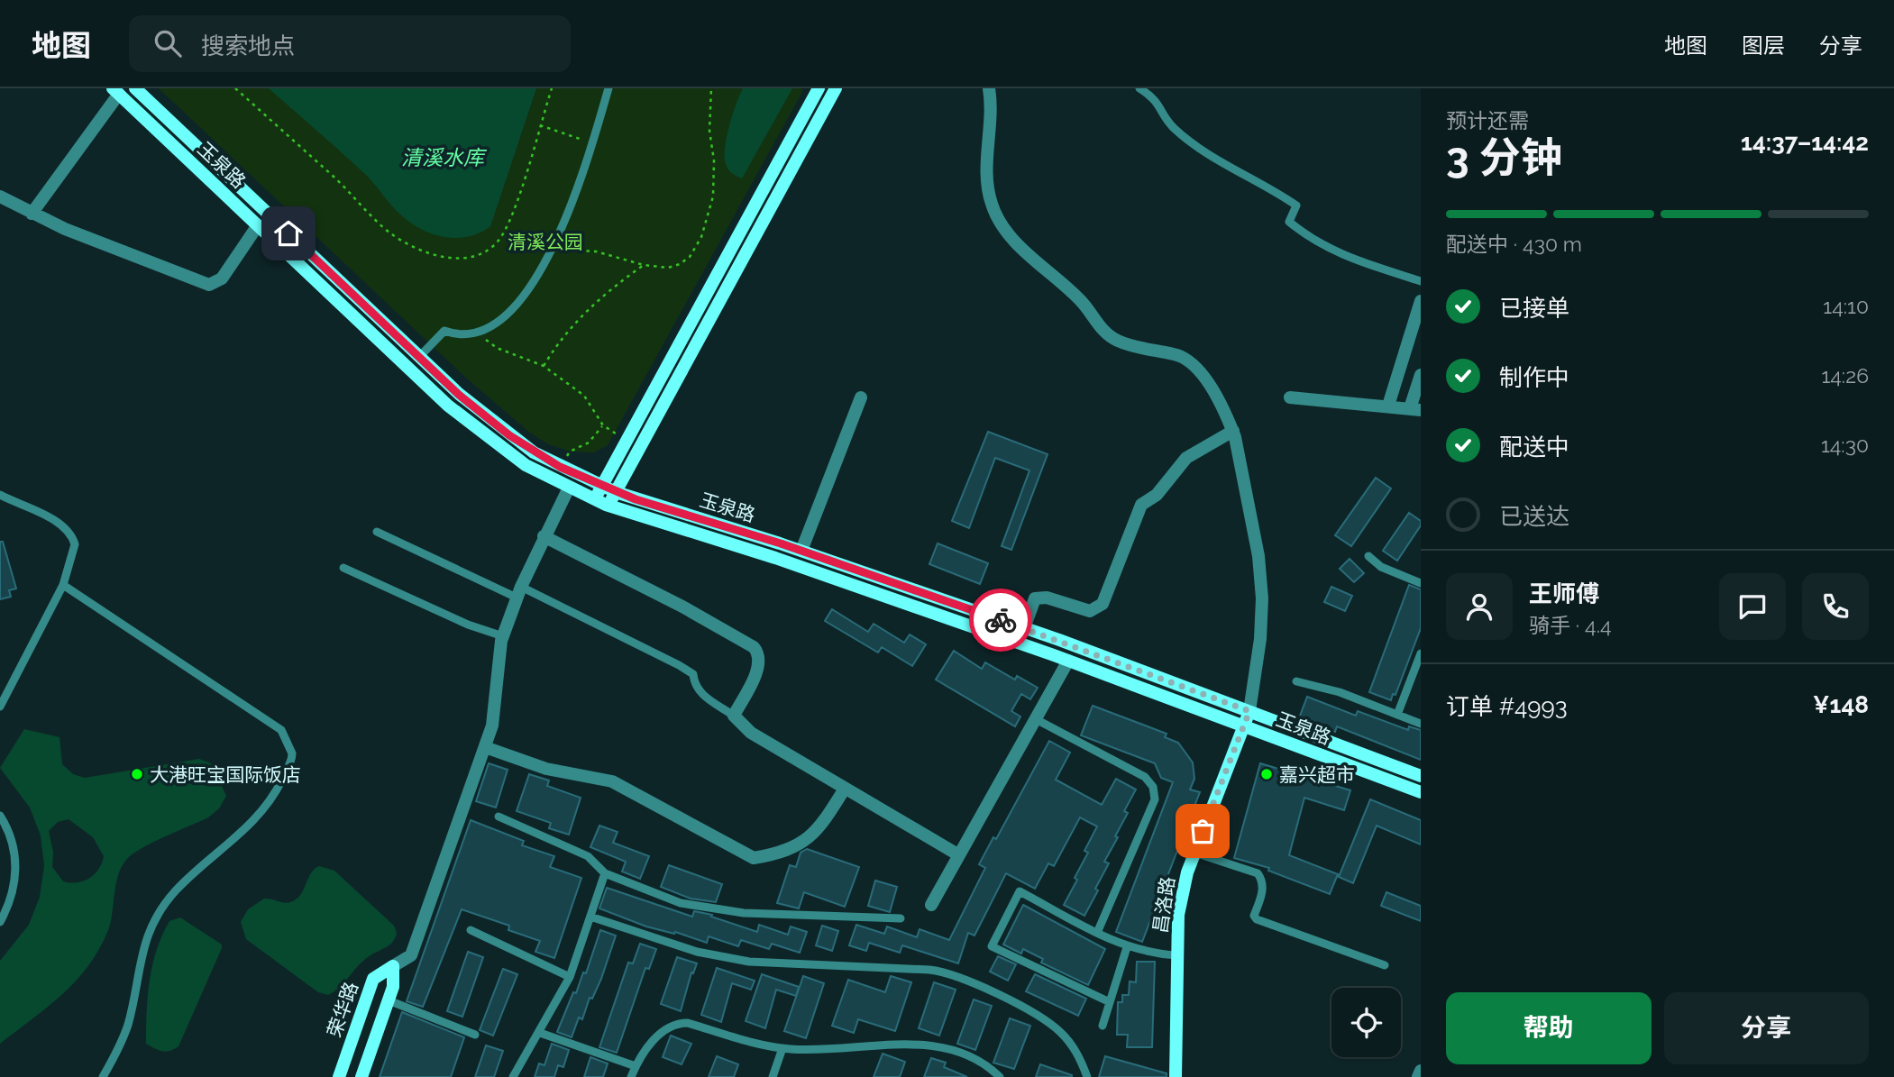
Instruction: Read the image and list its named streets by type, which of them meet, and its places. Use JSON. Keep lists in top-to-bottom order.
{
  "streets": {
    "main road": ["玉泉路", "昌洛路", "荣华路"]
  },
  "crossings": [
    ["玉泉路", "昌洛路"]
  ],
  "water": ["清溪水库"],
  "parks": ["清溪公园"],
  "places": ["大港旺宝国际饭店", "嘉兴超市"],
  "page": {
    "header": "地图",
    "search": "搜索地点",
    "nav": ["地图", "图层", "分享"],
    "heading": ["3 分钟", "预计还需", "14:37–14:42"],
    "panel": [
      "王师傅",
      "骑手 · 4.4",
      "订单 #4993",
      "¥148"
    ],
    "bar": "配送中 · 430 m",
    "list": [
      ["已接单", "14:10"],
      ["制作中", "14:26"],
      ["配送中", "14:30"],
      "已送达"
    ],
    "buttons": ["帮助", "分享"]
  }
}
